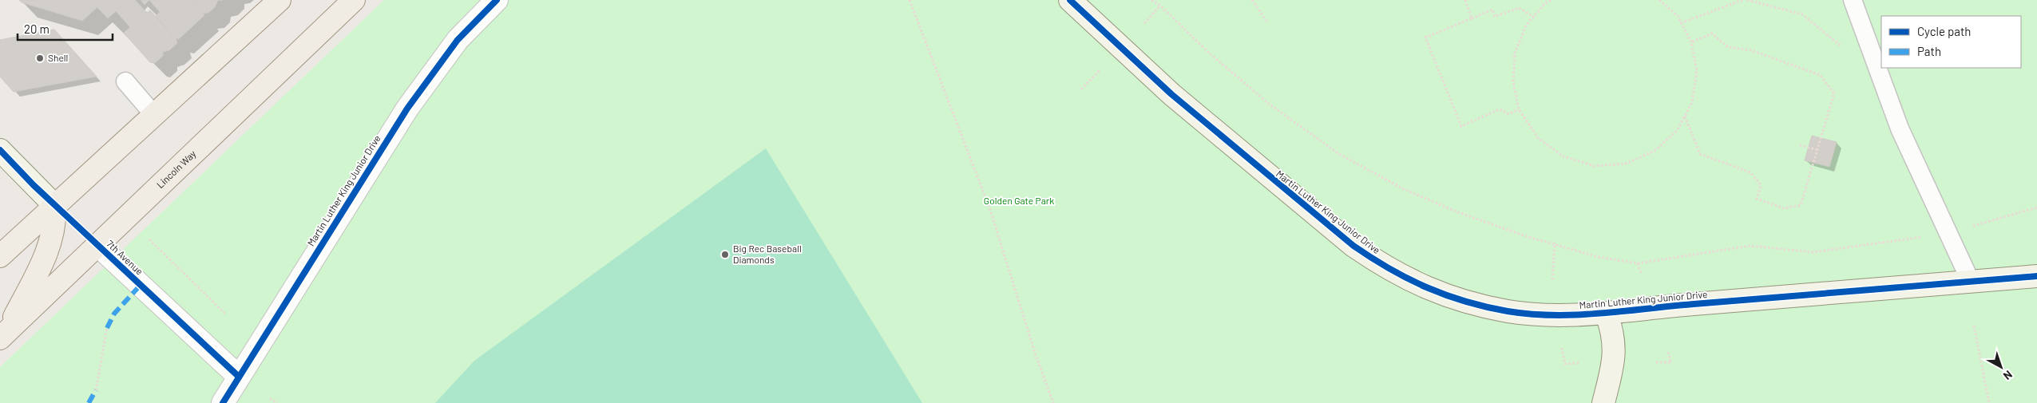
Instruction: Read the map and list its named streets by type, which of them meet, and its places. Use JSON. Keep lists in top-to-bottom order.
{
  "streets": {
    "main road": ["Lincoln Way"],
    "street": ["Martin Luther King Junior Drive", "7th Avenue"]
  },
  "crossings": [
    ["Lincoln Way", "7th Avenue"],
    ["Martin Luther King Junior Drive", "7th Avenue"]
  ],
  "parks": ["Golden Gate Park"],
  "places": ["Shell", "Big Rec Baseball Diamonds"],
  "legend": ["Cycle path", "Path"],
  "scale_bar": "20 m",
  "north": "bottom right"
}
